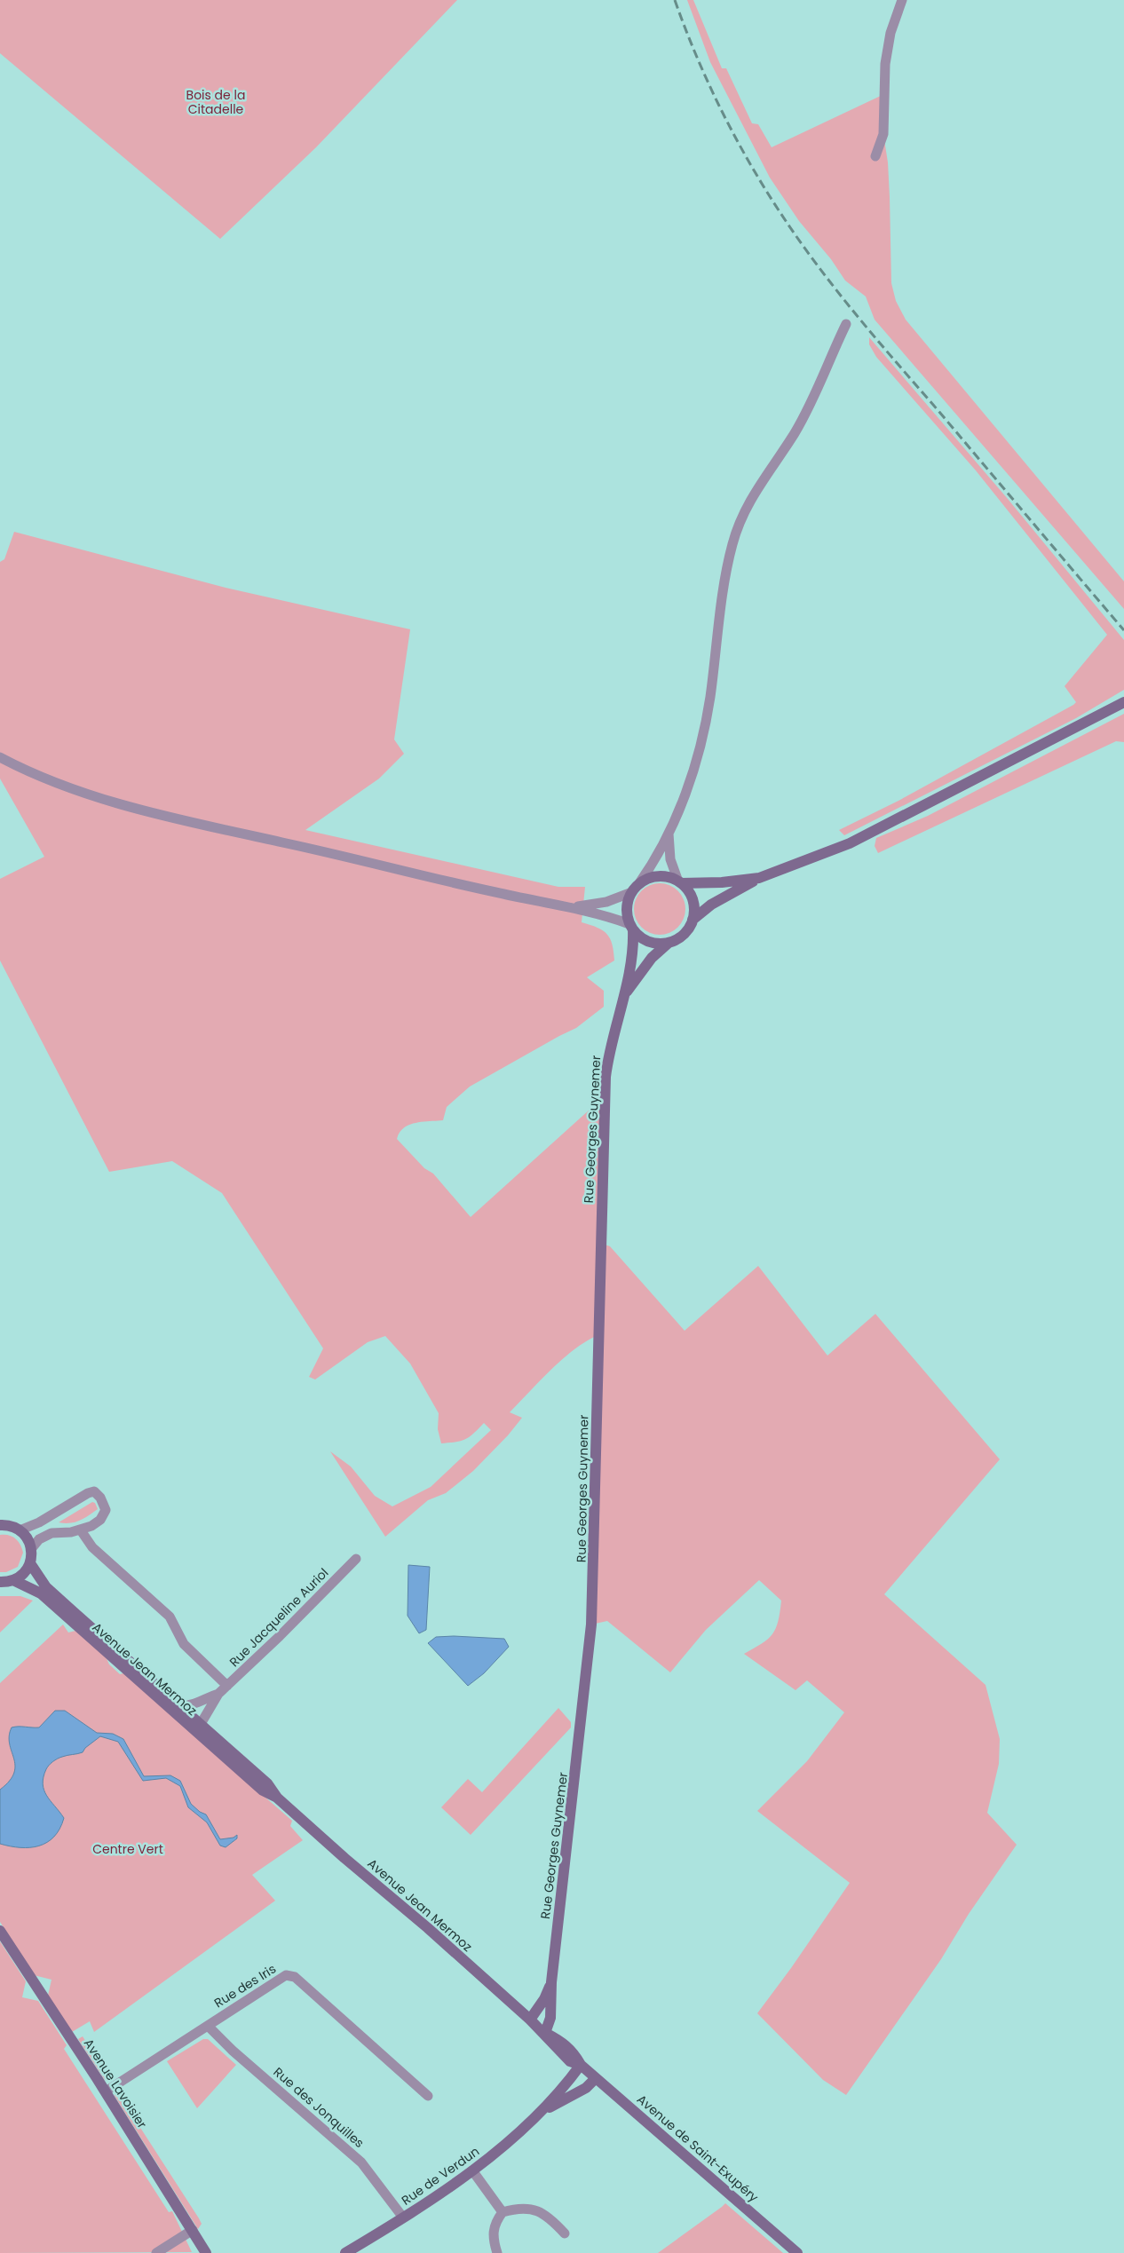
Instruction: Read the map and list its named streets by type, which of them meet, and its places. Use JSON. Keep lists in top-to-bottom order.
{
  "streets": {
    "street": [
      "Rue Georges Guynemer",
      "Rue Jacqueline Auriol",
      "Avenue Jean Mermoz",
      "Rue des Iris",
      "Avenue Lavoisier",
      "Rue des Jonquilles",
      "Avenue de Saint-Exupéry",
      "Rue de Verdun"
    ]
  },
  "crossings": [
    ["Avenue Jean Mermoz", "Avenue de Saint-Exupéry"],
    ["Rue des Iris", "Avenue Lavoisier"],
    ["Rue des Iris", "Rue des Jonquilles"],
    ["Rue des Jonquilles", "Rue de Verdun"]
  ],
  "parks": ["Bois de la Citadelle", "Centre Vert"]
}
